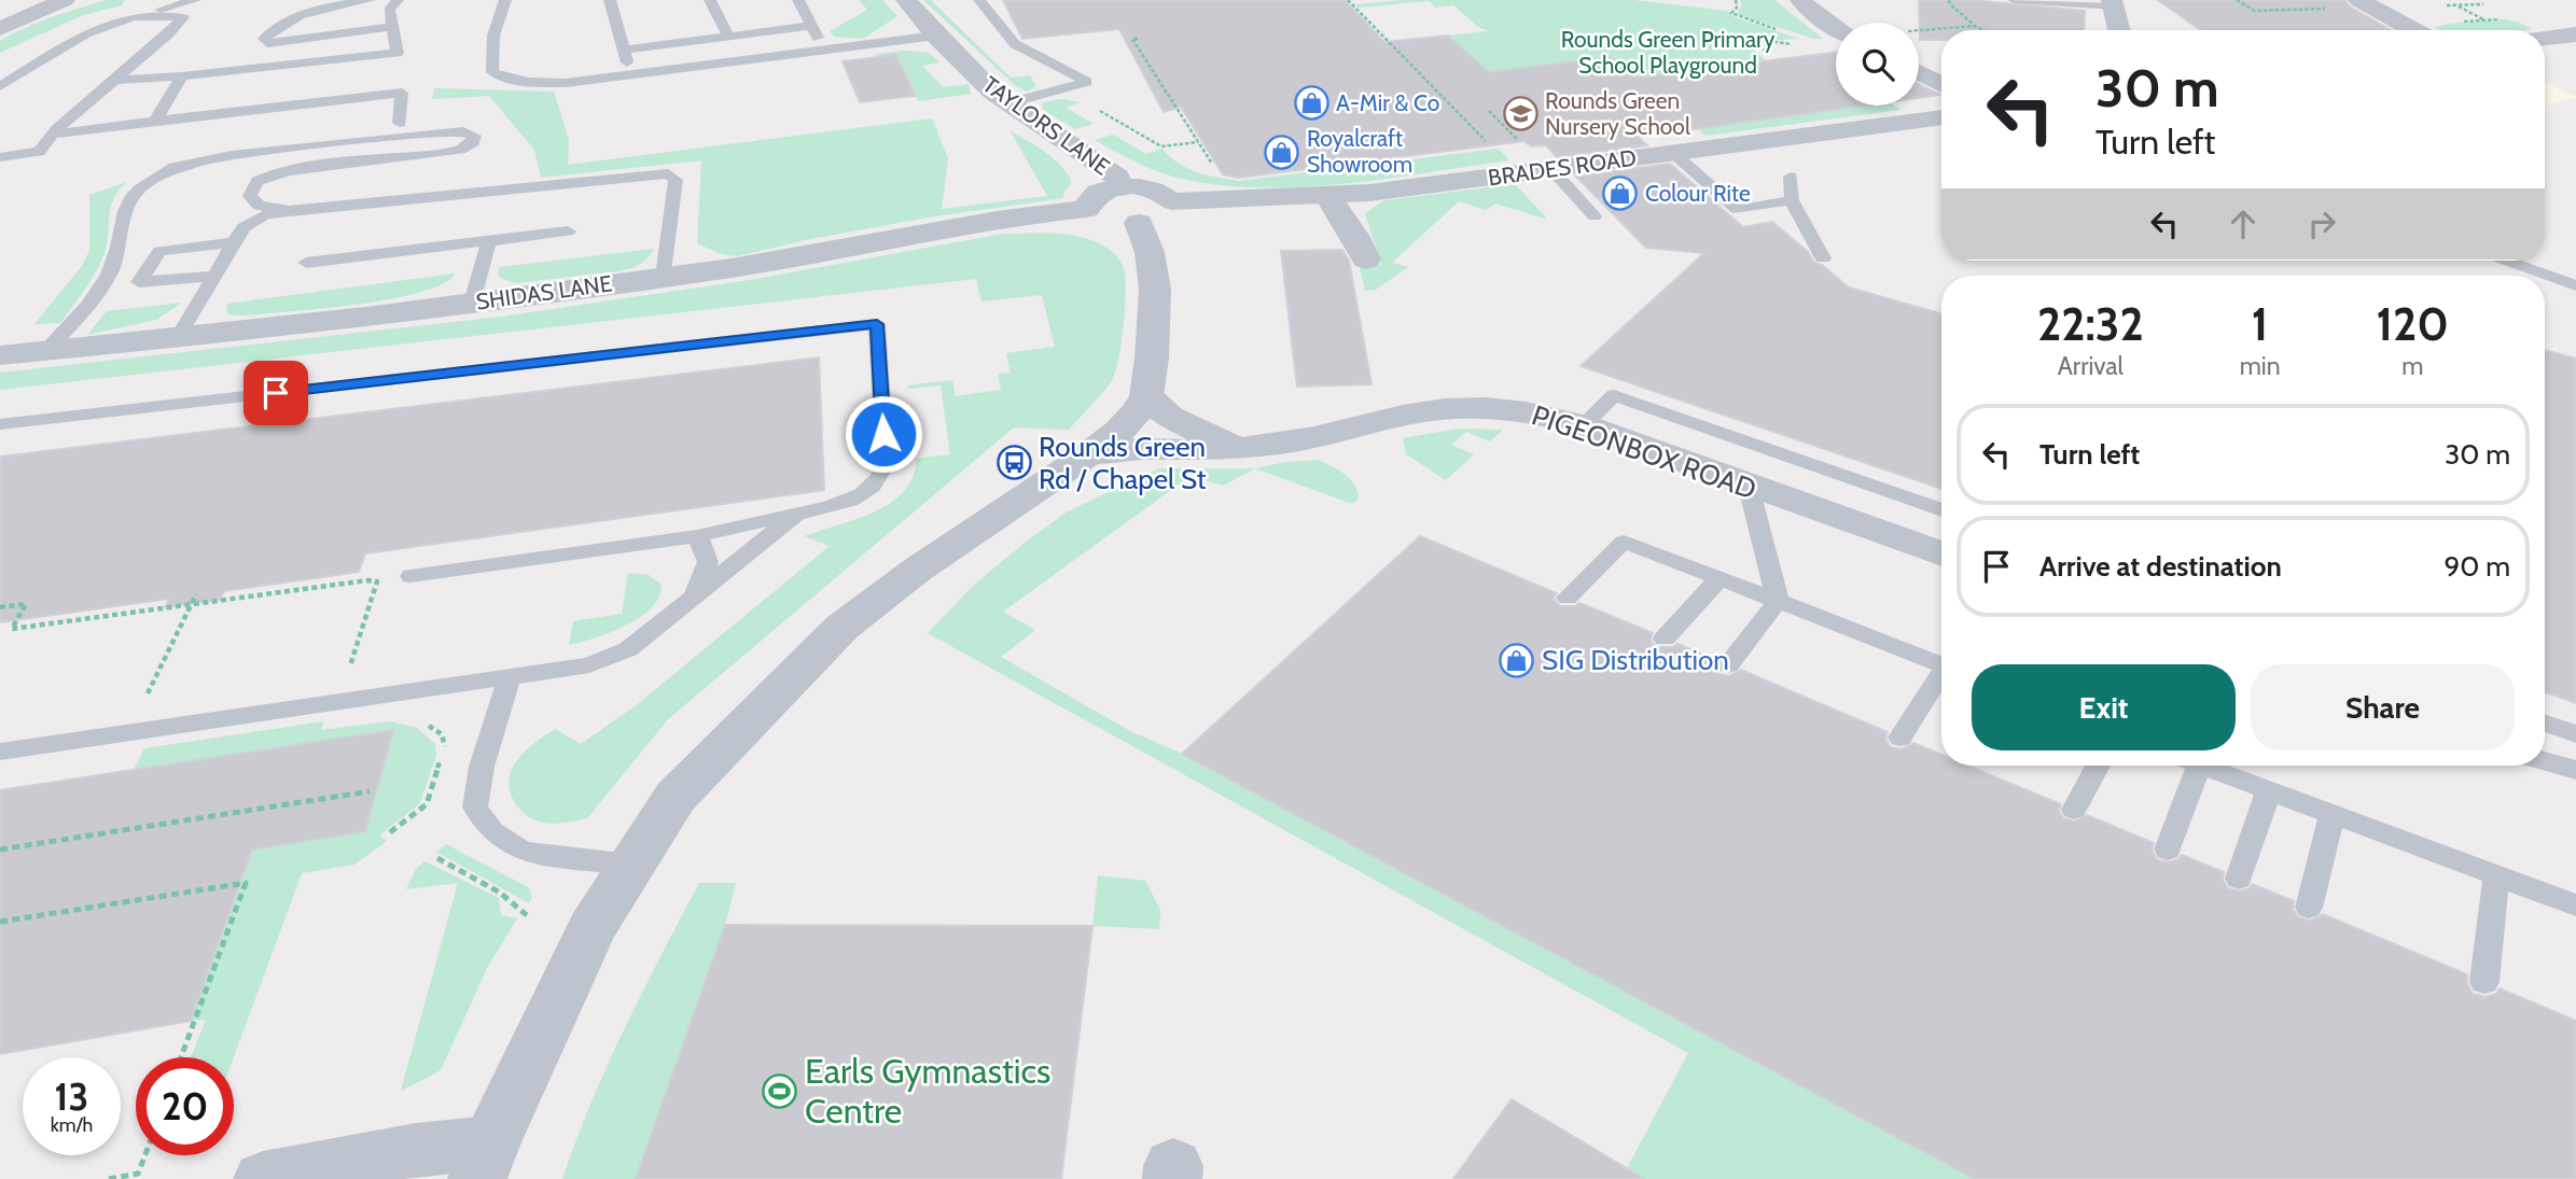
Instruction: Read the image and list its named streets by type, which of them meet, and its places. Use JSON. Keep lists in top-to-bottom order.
{
  "streets": {
    "street": [
      "TAYLORS LANE",
      "BRADES ROAD",
      "SHIDAS LANE",
      "PIGEONBOX ROAD"
    ]
  },
  "crossings": [
    ["TAYLORS LANE", "BRADES ROAD"],
    ["BRADES ROAD", "SHIDAS LANE"]
  ],
  "parks": ["Rounds Green Primary School Playground"],
  "places": {
    "shop": [
      "A-Mir & Co",
      "Royalcraft Showroom",
      "Colour Rite",
      "SIG Distribution"
    ],
    "school or university": ["Rounds Green Nursery School"],
    "bus stop": ["Rounds Green Rd / Chapel St"],
    "sports": ["Earls Gymnastics Centre"]
  },
  "page": {
    "turn": ["30 m", "Turn left"],
    "eta": [
      "22:32",
      "Arrival",
      "1",
      "min",
      "120",
      "m"
    ],
    "list": [
      {
        "name": "Turn left",
        "value": "30 m"
      },
      {
        "name": "Arrive at destination",
        "value": "90 m"
      }
    ],
    "buttons": ["Exit", "Share"],
    "speed": "13 km/h",
    "limit": "20"
  }
}
